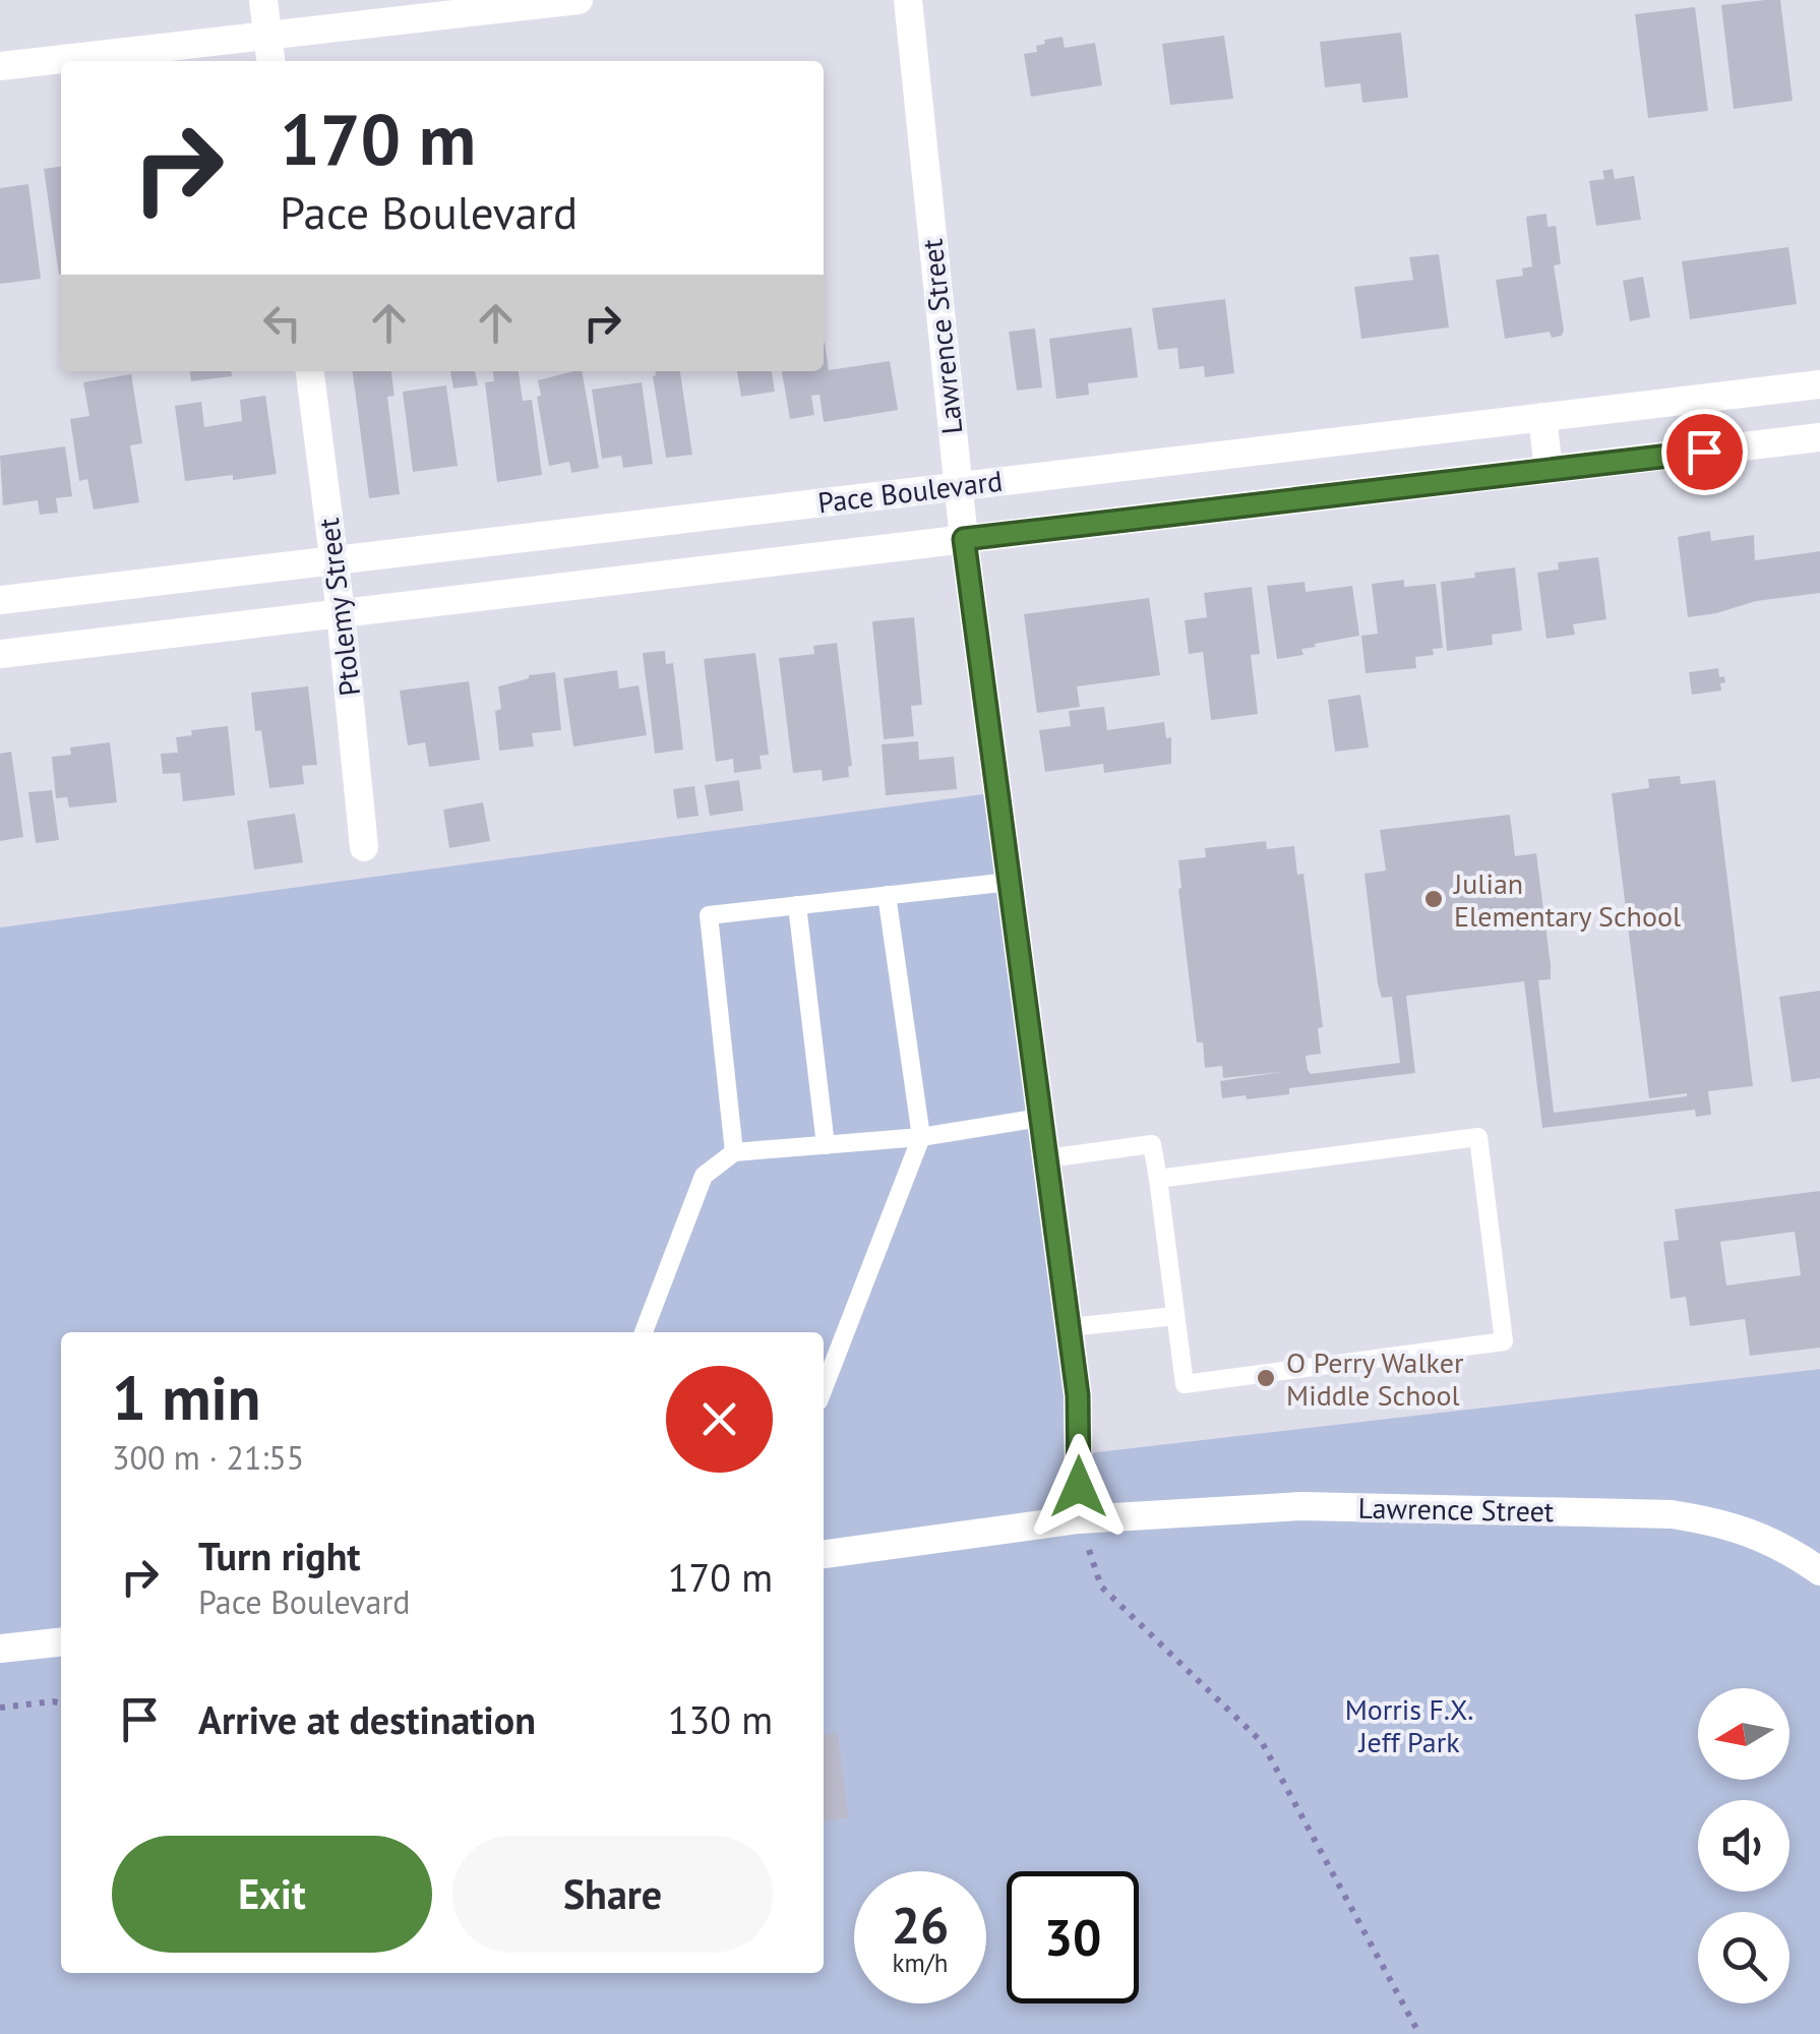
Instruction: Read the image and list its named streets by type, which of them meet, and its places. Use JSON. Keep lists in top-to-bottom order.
{
  "streets": {
    "street": ["Lawrence Street", "Pace Boulevard", "Ptolemy Street"]
  },
  "crossings": [
    ["Lawrence Street", "Pace Boulevard"],
    ["Pace Boulevard", "Ptolemy Street"]
  ],
  "parks": ["Morris F.X. Jeff Park"],
  "places": ["Julian Elementary School", "O Perry Walker Middle School"],
  "north": "left",
  "page": {
    "turn": ["170 m", "Pace Boulevard"],
    "heading": ["1 min", "300 m · 21:55"],
    "list": [
      {
        "name": "Turn right",
        "note": "Pace Boulevard",
        "value": "170 m"
      },
      {
        "name": "Arrive at destination",
        "value": "130 m"
      }
    ],
    "buttons": ["Exit", "Share"],
    "speed": "26 km/h",
    "limit": "30"
  }
}
